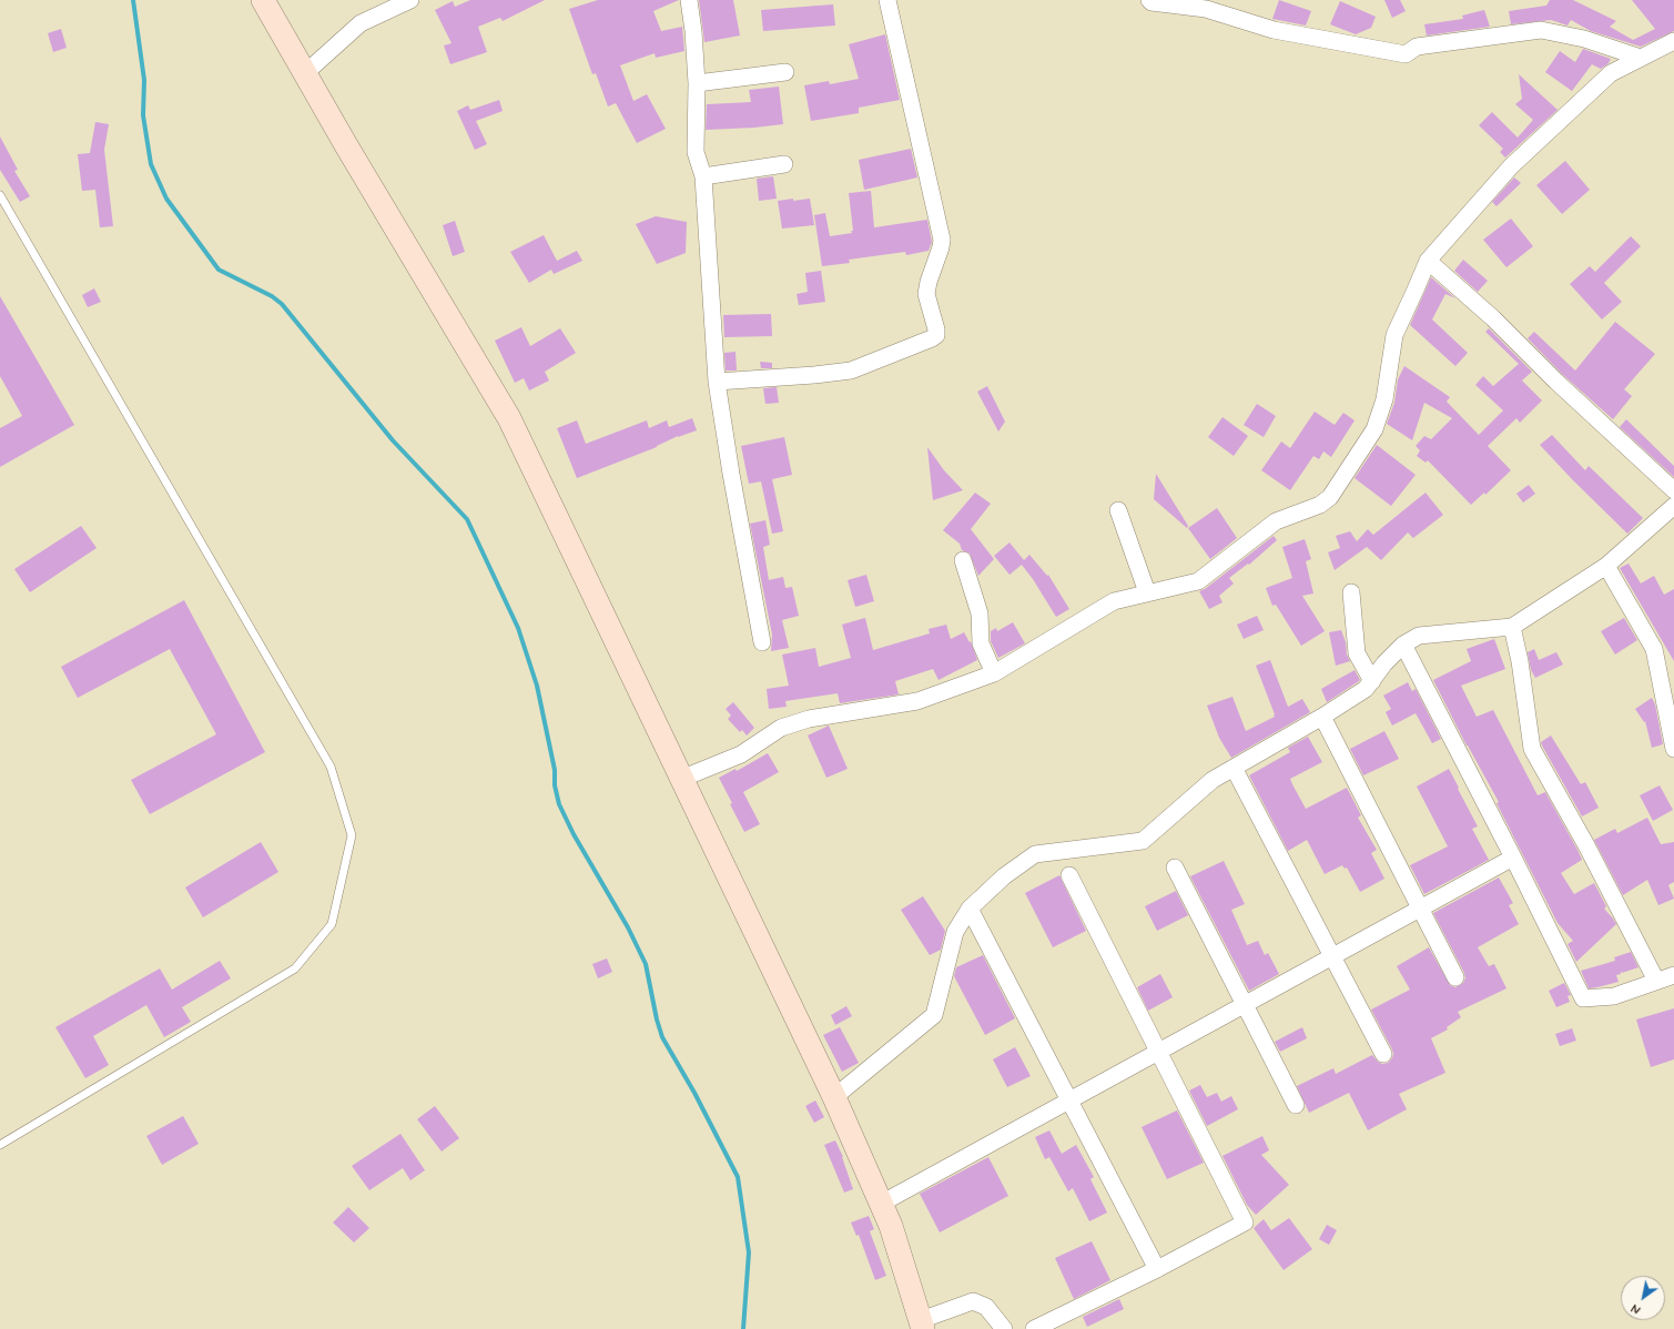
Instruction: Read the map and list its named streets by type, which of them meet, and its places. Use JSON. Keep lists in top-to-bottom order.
{
  "north": "bottom left"
}
